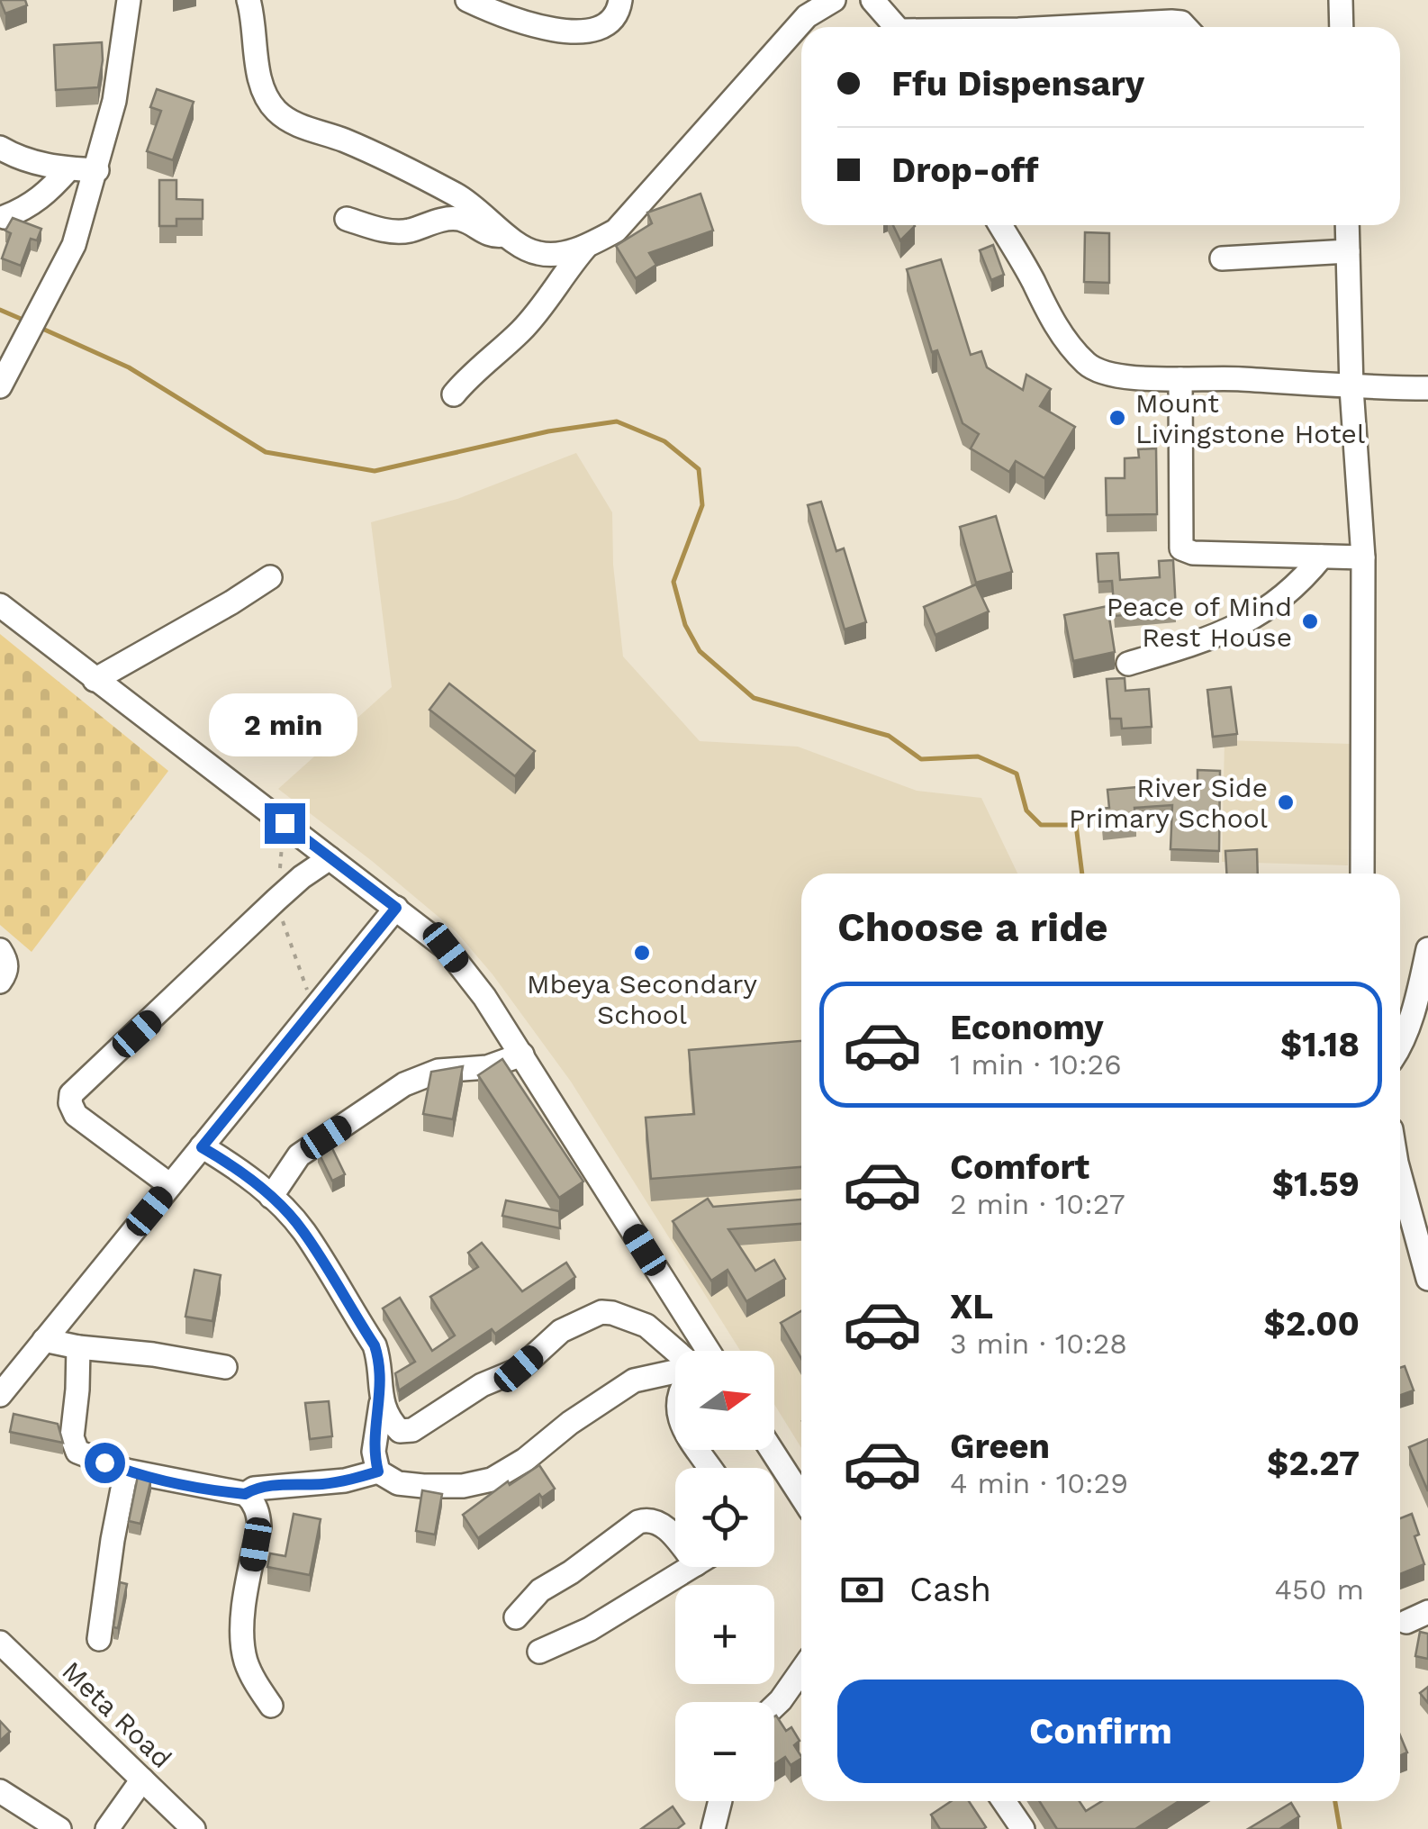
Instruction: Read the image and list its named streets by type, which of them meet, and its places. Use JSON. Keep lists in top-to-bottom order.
{
  "streets": {
    "street": ["Meta Road"]
  },
  "places": [
    "Mount Livingstone Hotel",
    "Peace of Mind Rest House",
    "River Side Primary School",
    "Mbeya Secondary School"
  ],
  "north": "right",
  "page": {
    "banner": ["Ffu Dispensary", "Drop-off"],
    "bubble": "2 min",
    "heading": "Choose a ride",
    "list": [
      {
        "name": "Economy",
        "note": "1 min · 10:26",
        "value": "$1.18"
      },
      {
        "name": "Comfort",
        "note": "2 min · 10:27",
        "value": "$1.59"
      },
      {
        "name": "XL",
        "note": "3 min · 10:28",
        "value": "$2.00"
      },
      {
        "name": "Green",
        "note": "4 min · 10:29",
        "value": "$2.27"
      }
    ],
    "map_buttons": ["+", "−"],
    "pay": ["Cash", "450 m"],
    "buttons": "Confirm"
  }
}
